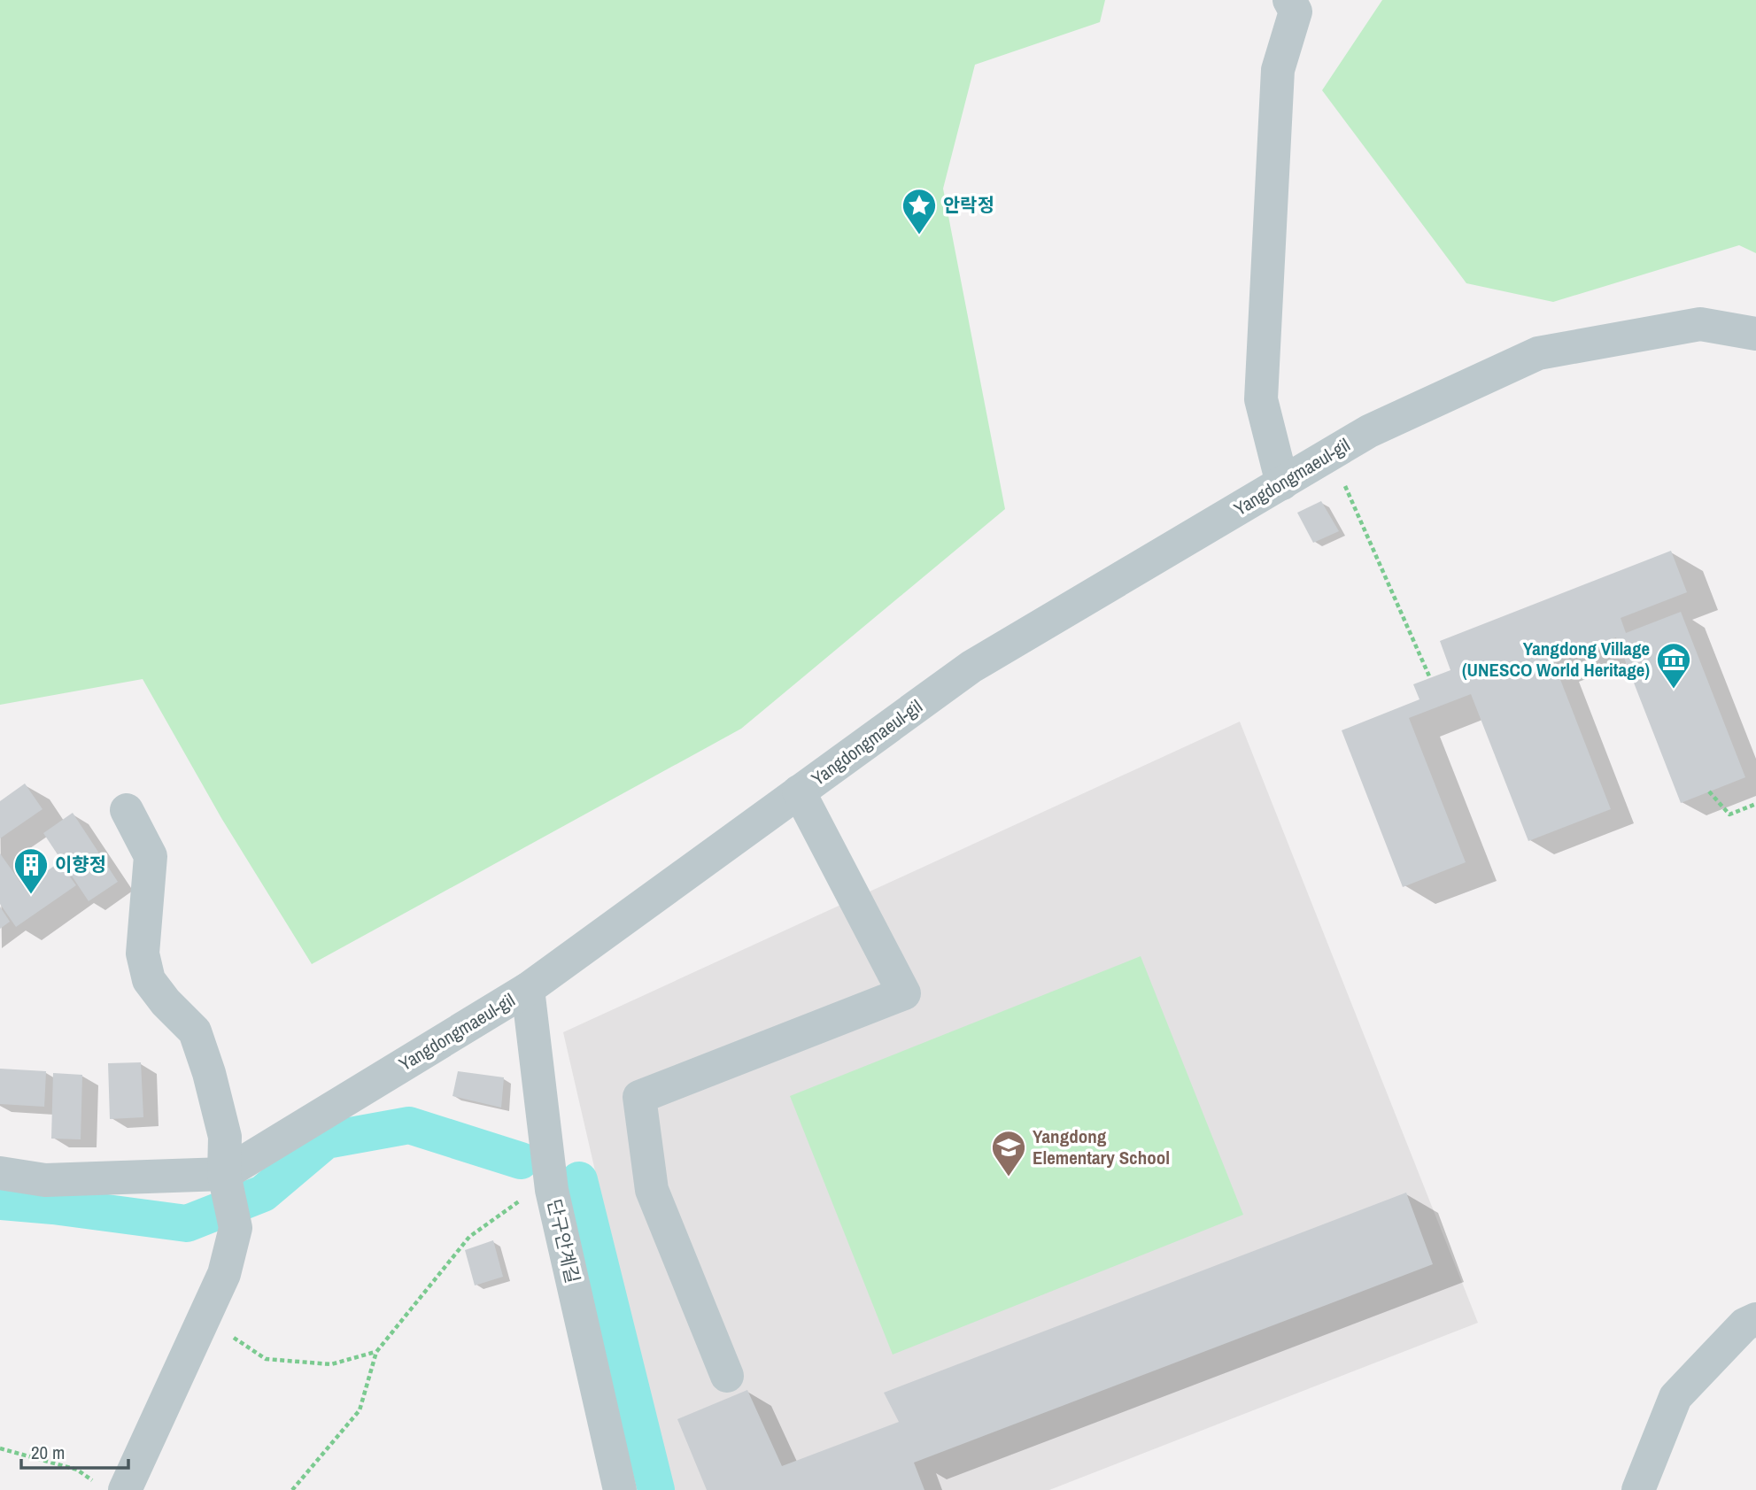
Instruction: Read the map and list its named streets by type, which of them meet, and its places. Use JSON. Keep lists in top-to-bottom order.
{
  "streets": {
    "street": ["Yangdongmaeul-gil", "단구안계길"]
  },
  "crossings": [
    ["Yangdongmaeul-gil", "단구안계길"]
  ],
  "places": {
    "place": ["안락정"],
    "museum": ["Yangdong Village (UNESCO World Heritage)"],
    "building": ["이향정"],
    "school or university": ["Yangdong Elementary School"]
  },
  "scale_bar": "20 m"
}
